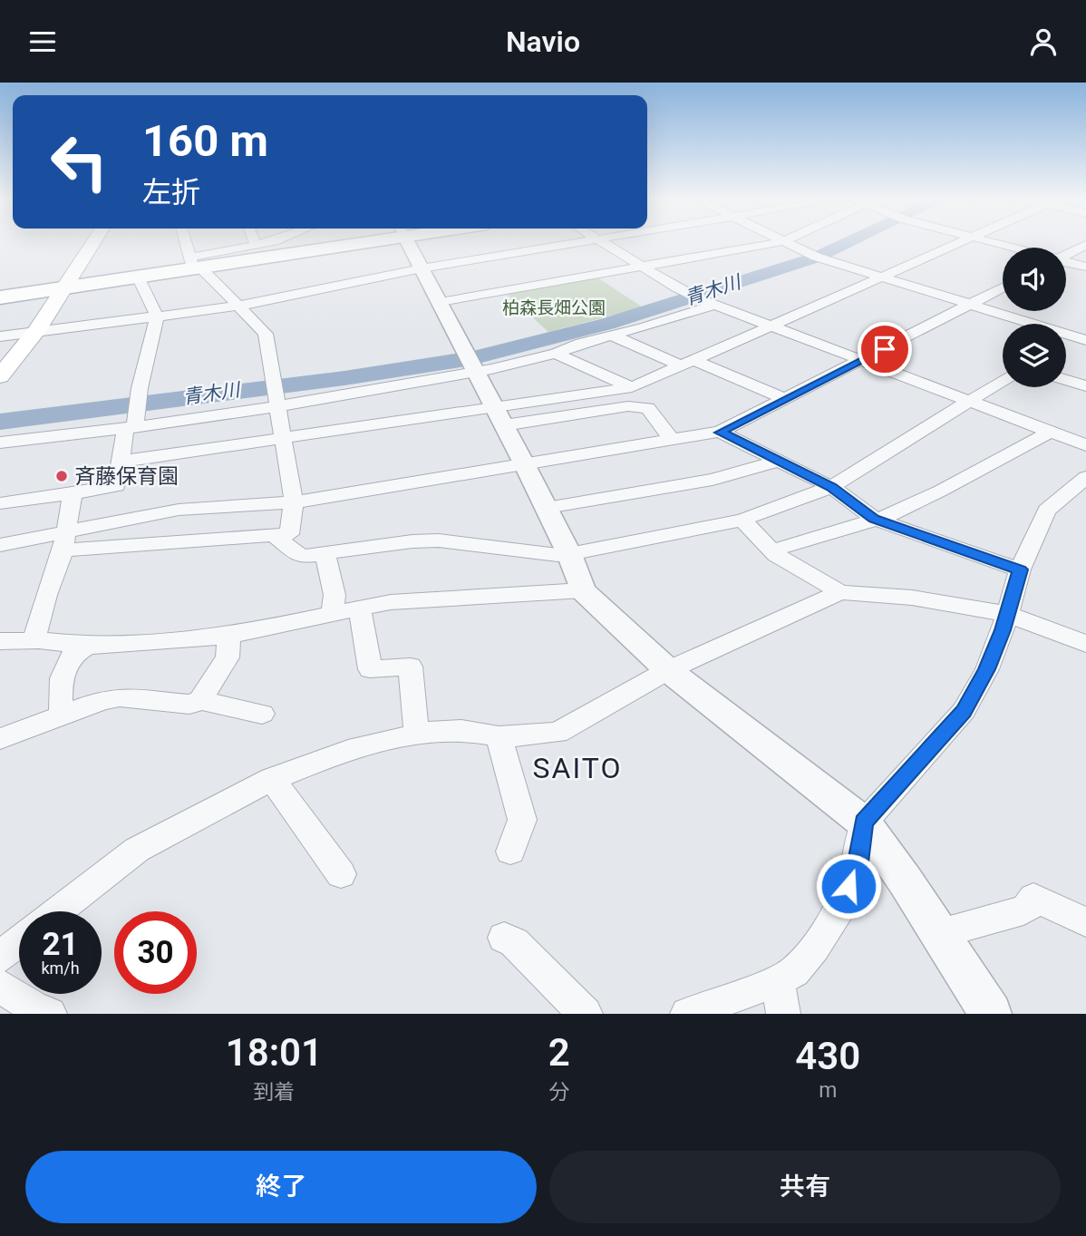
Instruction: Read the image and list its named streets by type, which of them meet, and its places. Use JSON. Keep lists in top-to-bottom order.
{
  "districts": ["SAITO"],
  "water": ["青木川"],
  "parks": ["柏森長畑公園"],
  "places": ["斉藤保育園"],
  "page": {
    "header": "Navio",
    "turn": ["160 m", "左折"],
    "speed": "21 km/h",
    "limit": "30",
    "eta": [
      "18:01",
      "到着",
      "2",
      "分",
      "430",
      "m"
    ],
    "buttons": ["終了", "共有"]
  }
}
